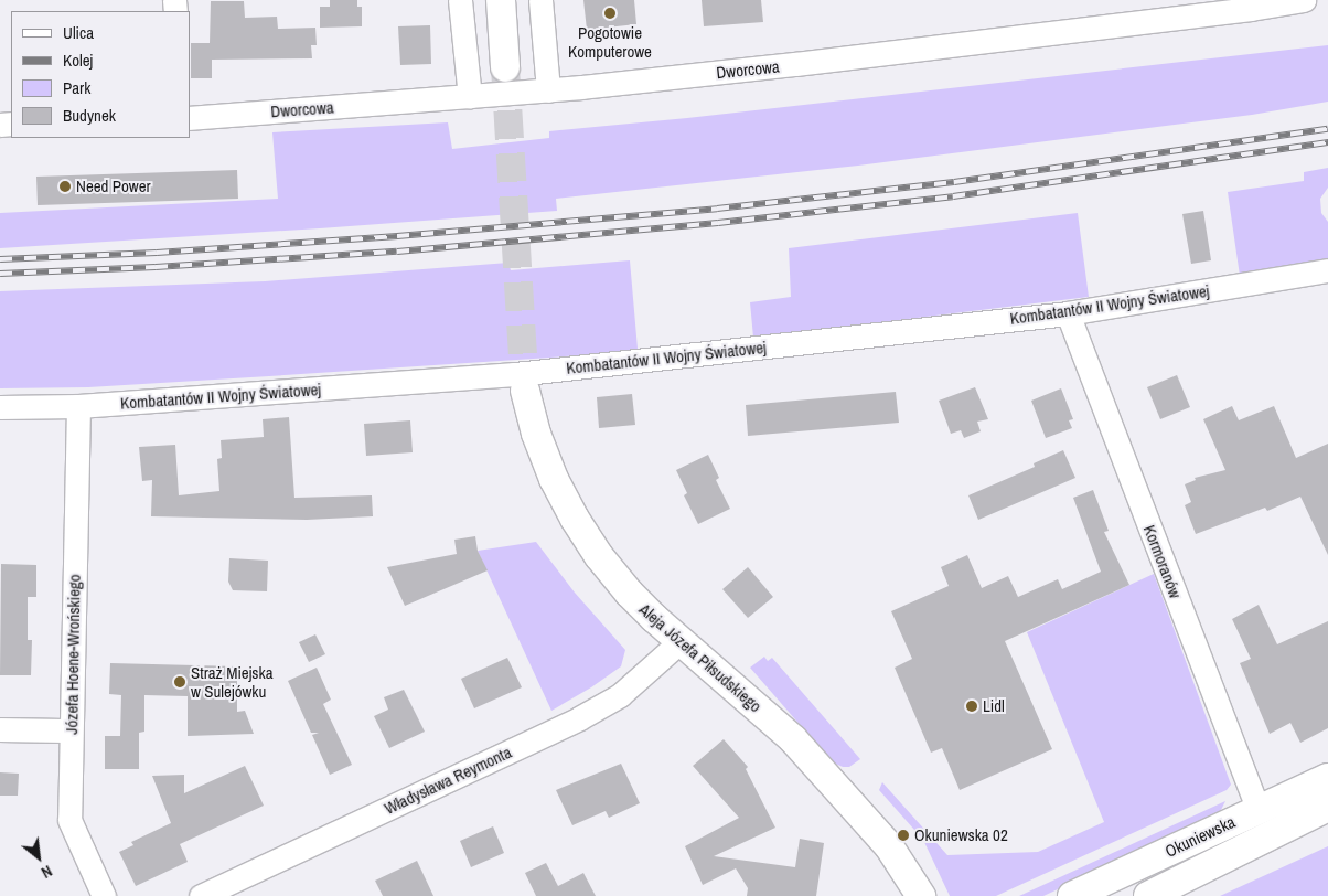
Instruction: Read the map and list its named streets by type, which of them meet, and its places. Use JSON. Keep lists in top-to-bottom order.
{
  "streets": {
    "main road": ["Aleja Józefa Piłsudskiego", "Okuniewska"],
    "street": [
      "Dworcowa",
      "Kombatantów II Wojny Światowej",
      "Kormoranów",
      "Józefa Hoene-Wrońskiego",
      "Władysława Reymonta"
    ]
  },
  "crossings": [
    ["Kombatantów II Wojny Światowej", "Kormoranów"],
    ["Kombatantów II Wojny Światowej", "Józefa Hoene-Wrońskiego"],
    ["Kormoranów", "Okuniewska"],
    ["Aleja Józefa Piłsudskiego", "Władysława Reymonta"]
  ],
  "places": [
    "Pogotowie Komputerowe",
    "Need Power",
    "Straż Miejska w Sulejówku",
    "Lidl",
    "Okuniewska 02"
  ],
  "legend": [
    "Ulica",
    "Kolej",
    "Park",
    "Budynek"
  ],
  "north": "bottom right"
}
